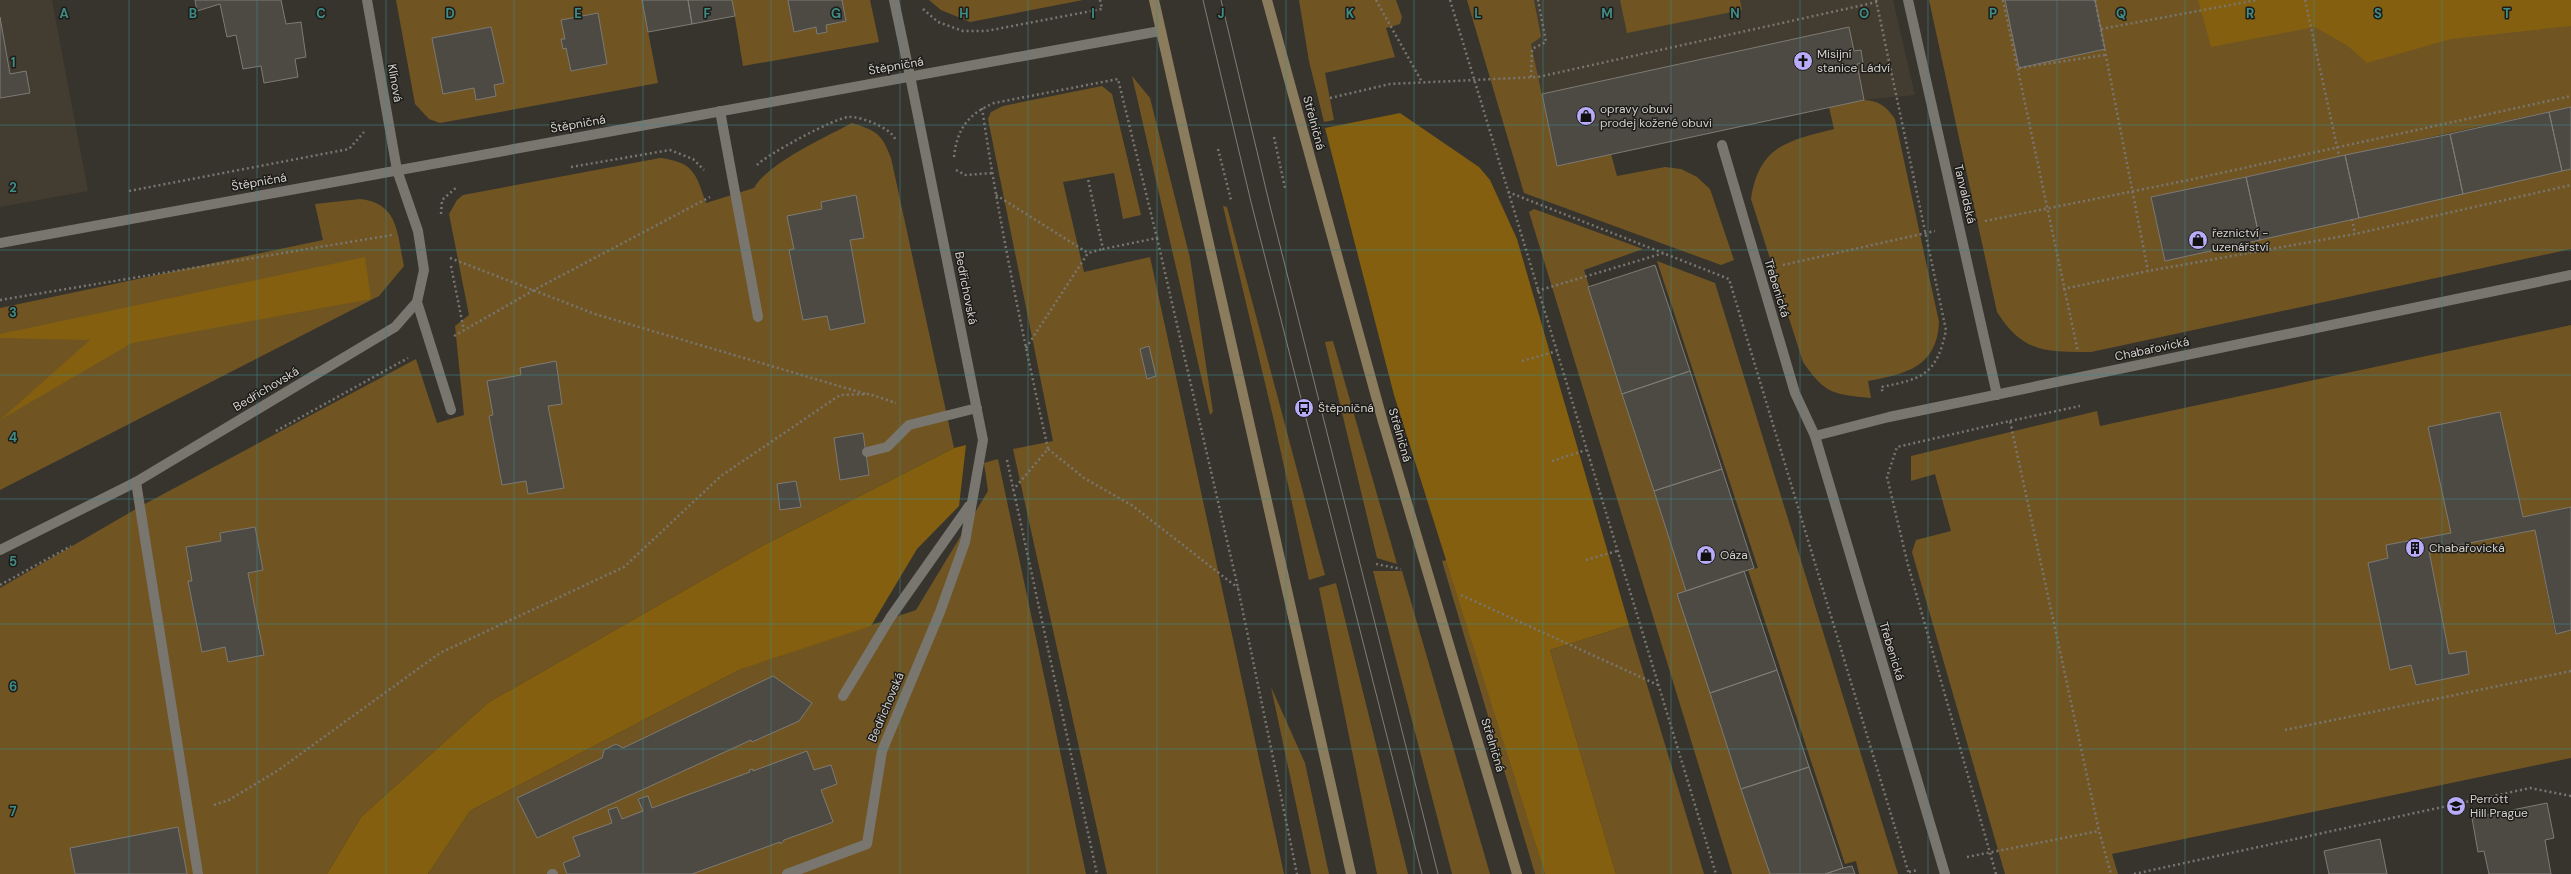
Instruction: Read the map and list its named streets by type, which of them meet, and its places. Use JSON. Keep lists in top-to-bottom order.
{
  "streets": {
    "main road": ["Střelničná"],
    "street": [
      "Štěpničná",
      "Klínová",
      "Tanvaldská",
      "Bedřichovská",
      "Třebenická",
      "Chabařovická"
    ]
  },
  "crossings": [
    ["Štěpničná", "Klínová"],
    ["Štěpničná", "Bedřichovská"],
    ["Klínová", "Bedřichovská"],
    ["Tanvaldská", "Chabařovická"]
  ],
  "places": {
    "church": ["Misijní stanice Ládví"],
    "shop": ["opravy obuvi prodej kožené obuvi", "řeznictví - uzenářství", "Oáza"],
    "bus stop": ["Štěpničná"],
    "building": ["Chabařovická"],
    "school or university": ["Perrott Hill Prague"]
  },
  "grid": {
    "columns": [
      "A",
      "B",
      "C",
      "D",
      "E",
      "F",
      "G",
      "H",
      "I",
      "J",
      "K",
      "L",
      "M",
      "N",
      "O",
      "P",
      "Q",
      "R",
      "S",
      "T"
    ],
    "rows": [
      "1",
      "2",
      "3",
      "4",
      "5",
      "6",
      "7"
    ]
  }
}
